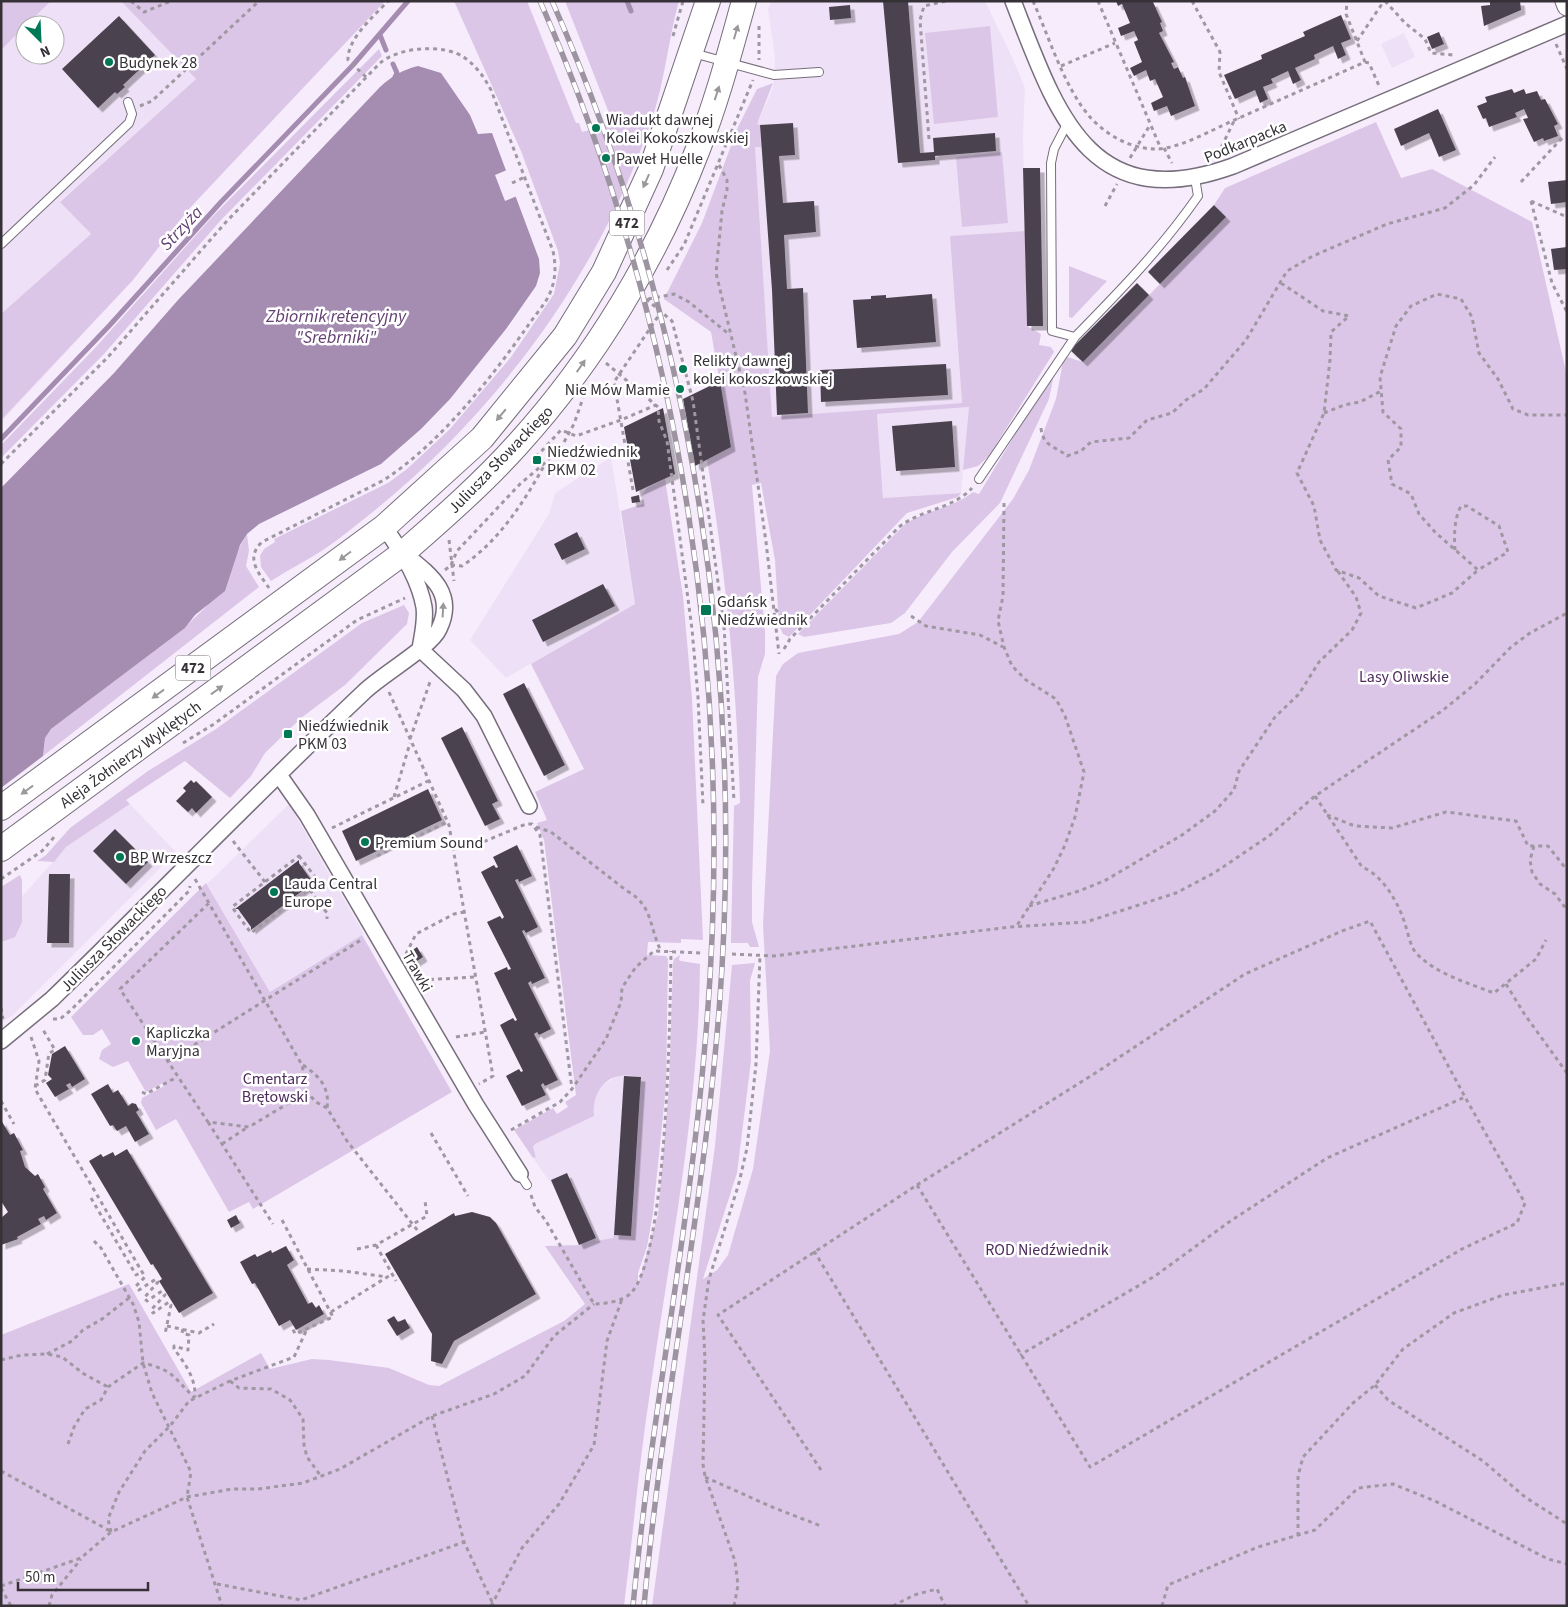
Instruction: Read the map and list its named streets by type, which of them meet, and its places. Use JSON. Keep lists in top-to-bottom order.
{
  "streets": {
    "main road": ["472", "Juliusza Słowackiego", "Aleja Żołnierzy Wyklętych"],
    "street": ["Podkarpacka", "Trawki"]
  },
  "crossings": [
    ["Juliusza Słowackiego", "Aleja Żołnierzy Wyklętych"],
    ["Juliusza Słowackiego", "Trawki"]
  ],
  "water": ["Strzyża", "Zbiornik retencyjny \"Srebrniki\""],
  "parks": ["Lasy Oliwskie", "Cmentarz Brętowski", "ROD Niedźwiednik"],
  "places": {
    "other": [
      "Budynek 28",
      "Wiadukt dawnej Kolei Kokoszkowskiej",
      "Paweł Huelle",
      "Relikty dawnej kolei kokoszkowskiej",
      "Nie Mów Mamie",
      "Premium Sound",
      "BP Wrzeszcz",
      "Lauda Central Europe",
      "Kapliczka Maryjna"
    ],
    "transit": ["Niedźwiednik PKM 02", "Gdańsk Niedźwiednik", "Niedźwiednik PKM 03"]
  },
  "scale_bar": "50 m",
  "north": "bottom right"
}
